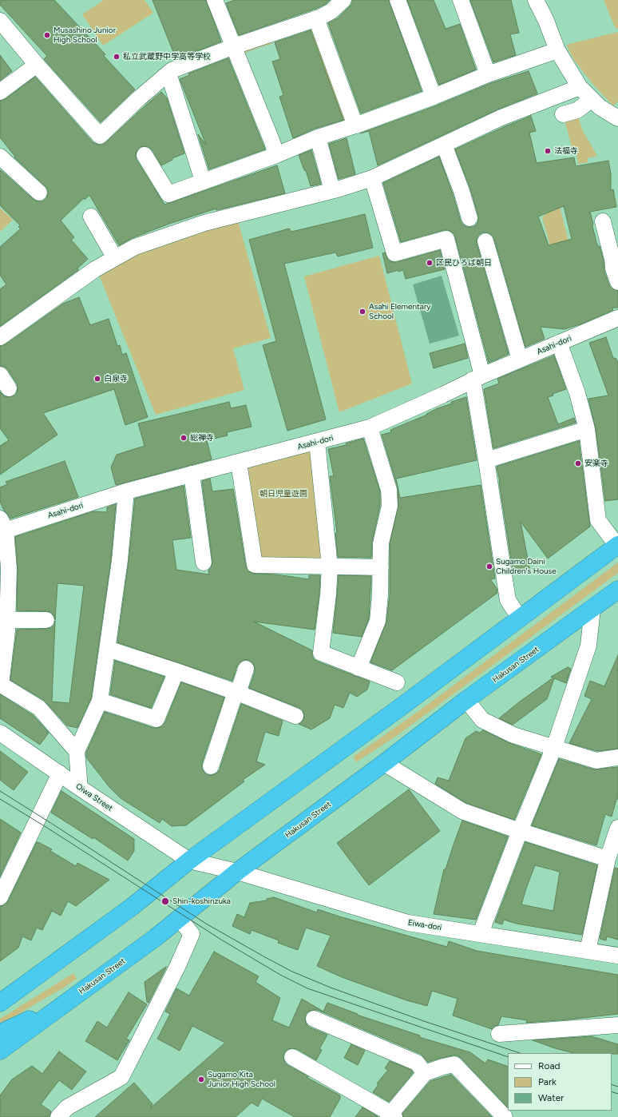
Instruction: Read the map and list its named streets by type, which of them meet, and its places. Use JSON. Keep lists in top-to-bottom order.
{
  "streets": {
    "highway": ["Hakusan Street"],
    "street": ["Asahi-dori", "Oiwa Street", "Eiwa-dori"]
  },
  "crossings": [
    ["Hakusan Street", "Eiwa-dori"],
    ["Oiwa Street", "Eiwa-dori"]
  ],
  "parks": ["朝日児童遊園"],
  "places": [
    "Musashino Junior High School",
    "私立武蔵野中学高等学校",
    "法福寺",
    "区民ひろば朝日",
    "Asahi Elementary School",
    "白泉寺",
    "総禅寺",
    "安楽寺",
    "Sugamo Daini Children's House",
    "Shin-koshinzuka",
    "Sugamo Kita Junior High School"
  ],
  "legend": ["Road", "Park", "Water"]
}
